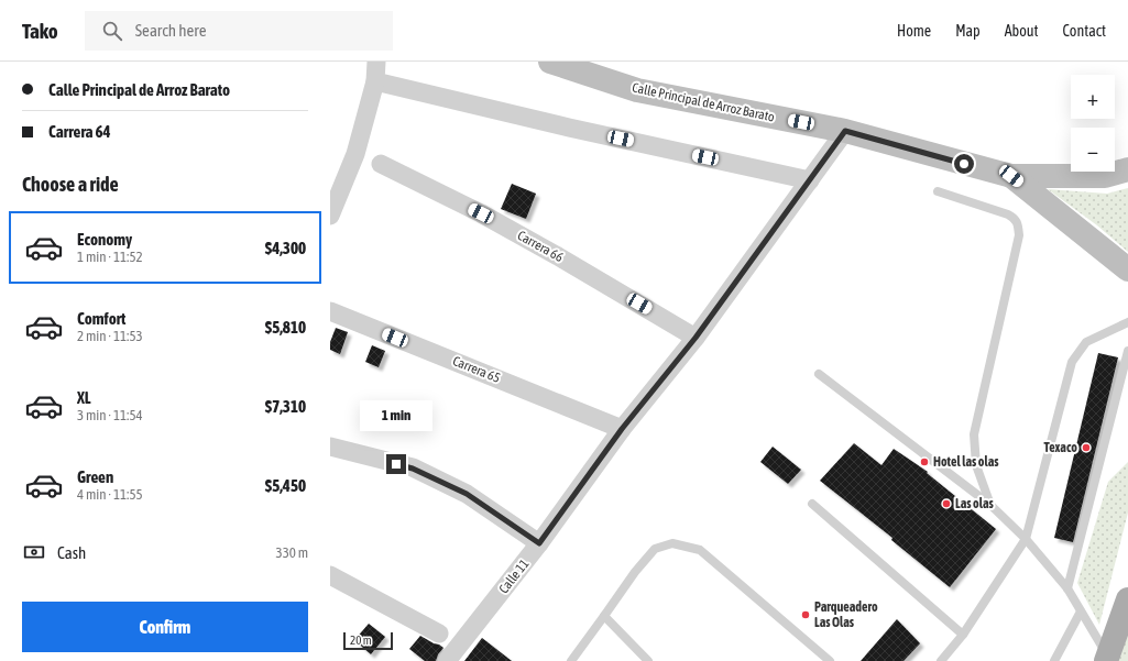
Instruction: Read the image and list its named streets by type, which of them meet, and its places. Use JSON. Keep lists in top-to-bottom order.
{
  "streets": {
    "street": [
      "Calle Principal de Arroz Barato",
      "Carrera 66",
      "Carrera 65",
      "Calle 11"
    ]
  },
  "crossings": [
    ["Calle Principal de Arroz Barato", "Calle 11"],
    ["Carrera 66", "Calle 11"],
    ["Carrera 65", "Calle 11"]
  ],
  "places": [
    "Texaco",
    "Hotel las olas",
    "Las olas",
    "Parqueadero Las Olas"
  ],
  "scale_bar": "20 m",
  "page": {
    "header": "Tako",
    "search": "Search here",
    "nav": [
      "Home",
      "Map",
      "About",
      "Contact"
    ],
    "banner": ["Calle Principal de Arroz Barato", "Carrera 64"],
    "map_buttons": ["+", "−"],
    "heading": "Choose a ride",
    "list": [
      {
        "name": "Economy",
        "note": "1 min · 11:52",
        "value": "$4,300"
      },
      {
        "name": "Comfort",
        "note": "2 min · 11:53",
        "value": "$5,810"
      },
      {
        "name": "XL",
        "note": "3 min · 11:54",
        "value": "$7,310"
      },
      {
        "name": "Green",
        "note": "4 min · 11:55",
        "value": "$5,450"
      }
    ],
    "bubble": "1 min",
    "pay": ["Cash", "330 m"],
    "buttons": "Confirm",
    "scale": "20 m"
  }
}
